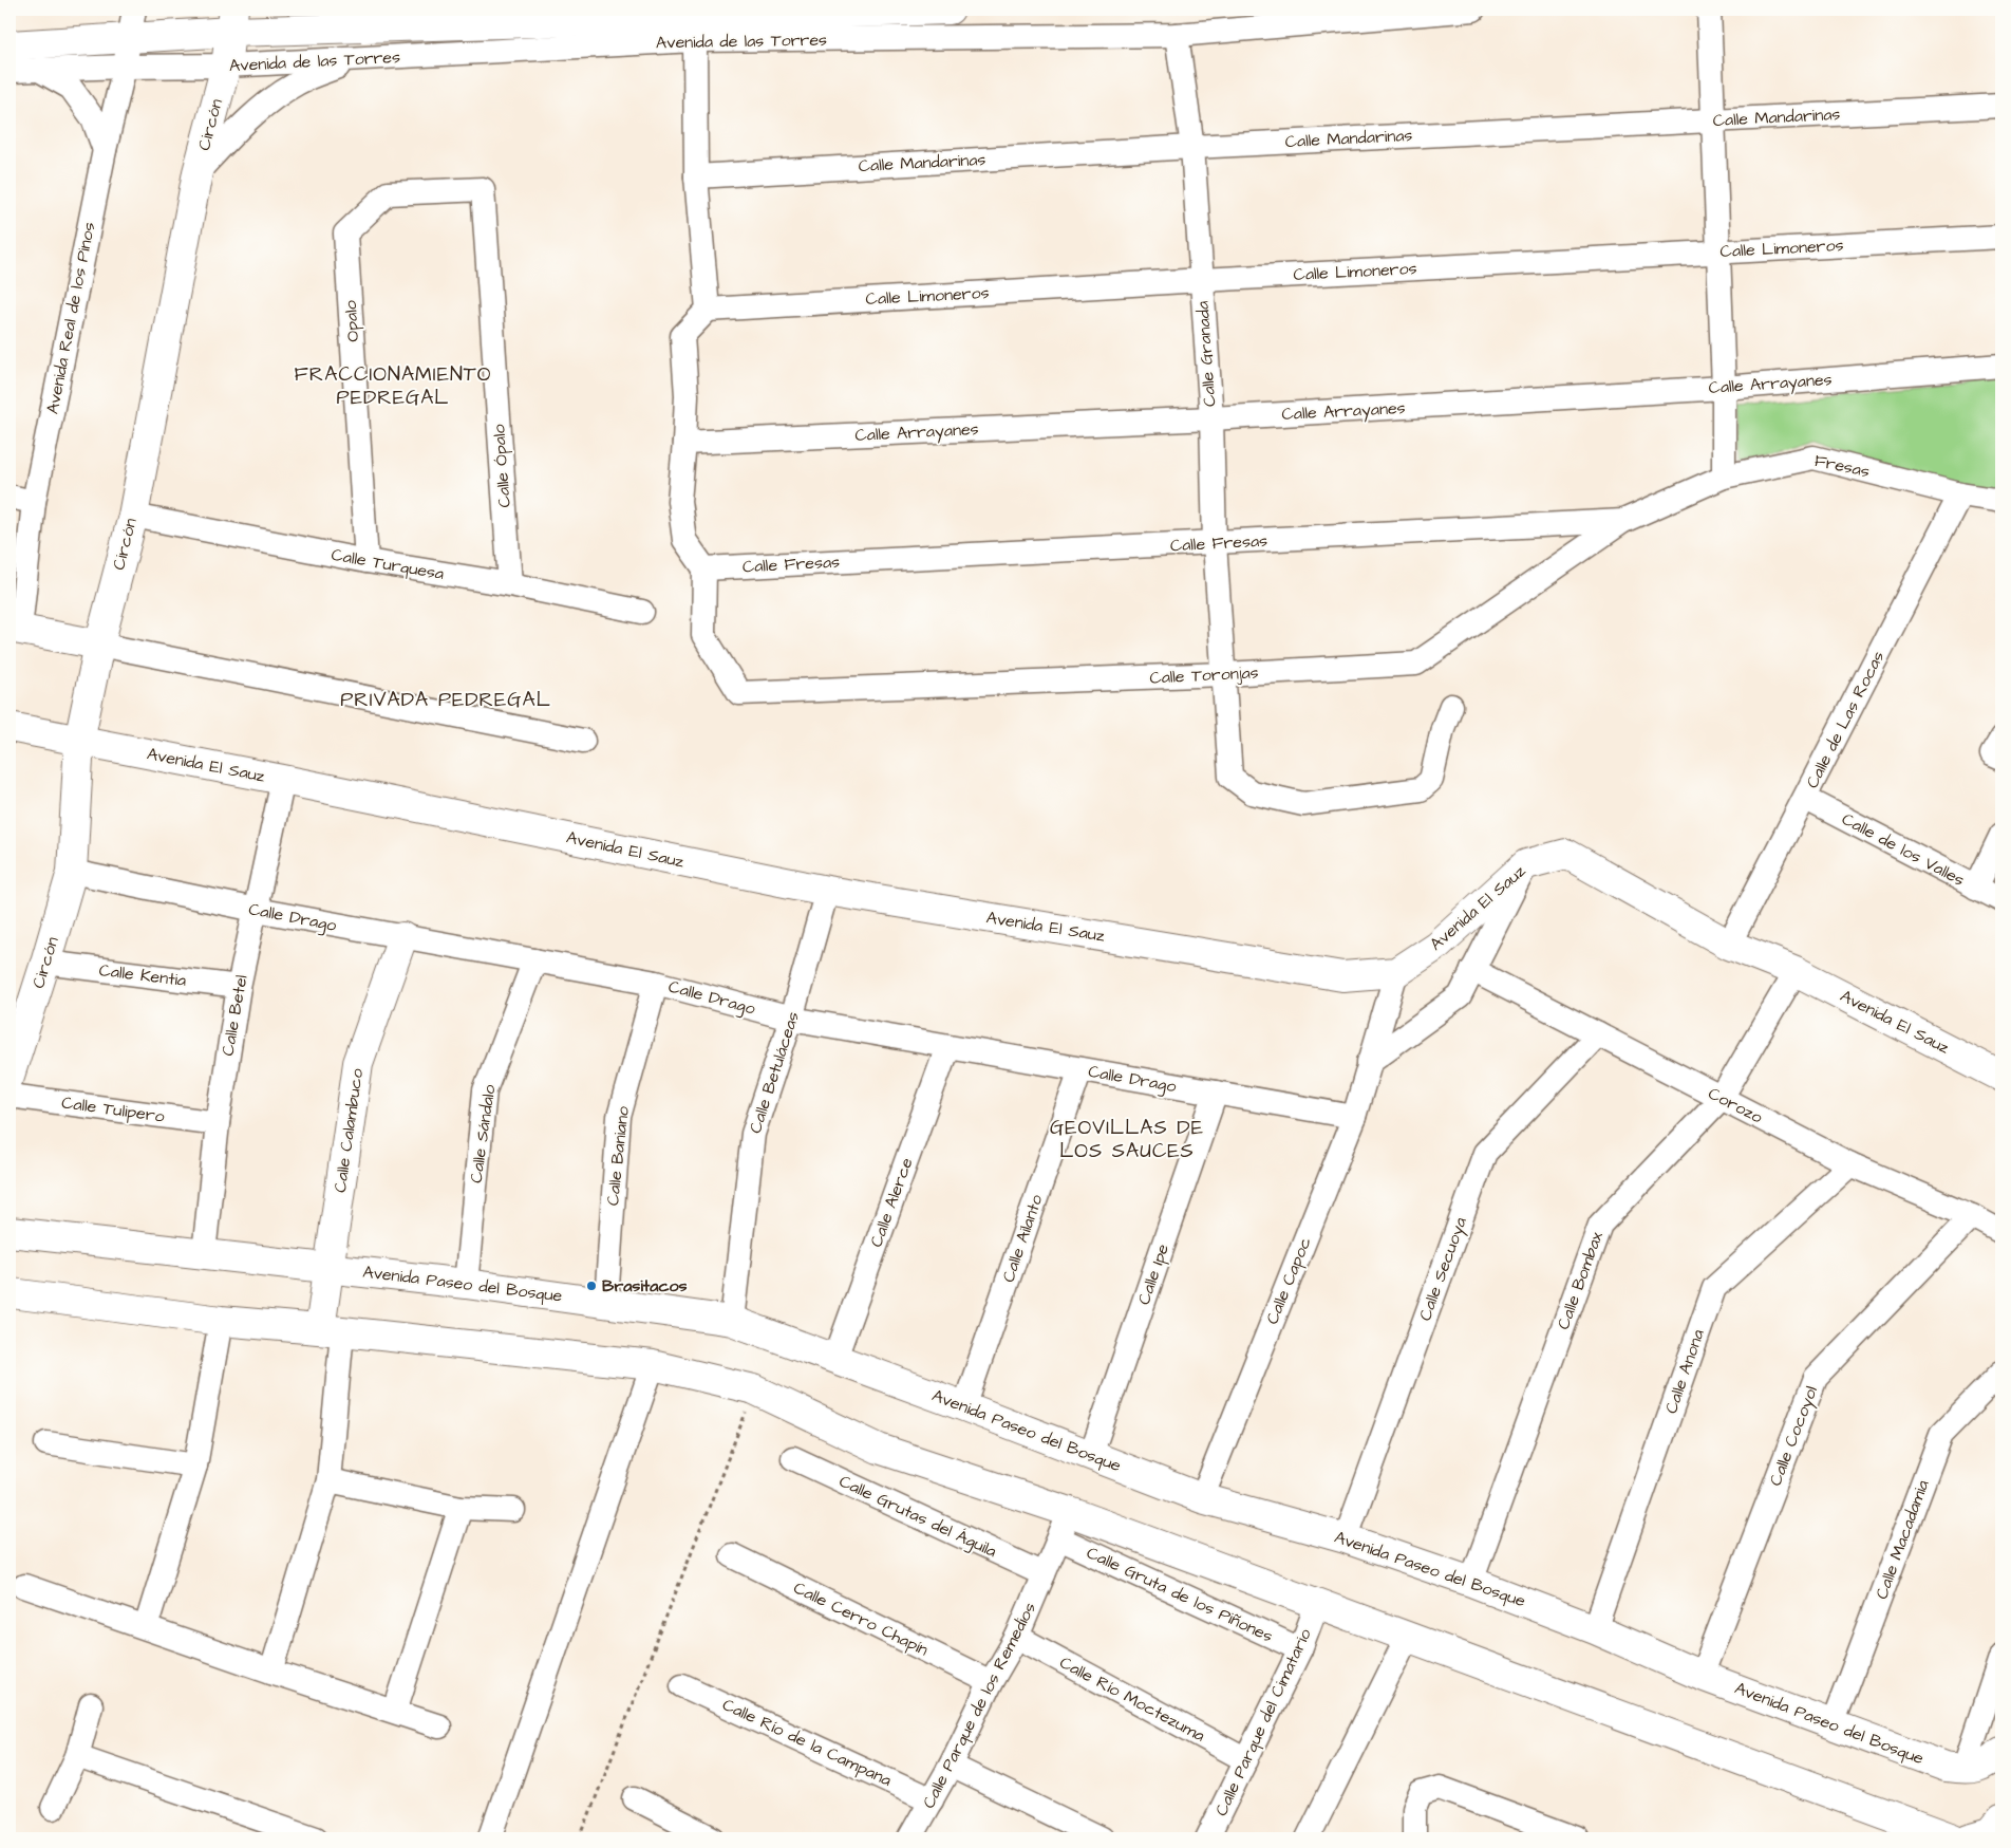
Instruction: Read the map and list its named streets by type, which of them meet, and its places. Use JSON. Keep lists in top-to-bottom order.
{
  "streets": {
    "main road": [
      "Avenida de las Torres",
      "Circón",
      "Avenida El Sauz",
      "Calle Calambuco",
      "Avenida Paseo del Bosque"
    ],
    "street": [
      "Calle Mandarinas",
      "Calle Limoneros",
      "Avenida Real de los Pinos",
      "Opalo",
      "Calle Granada",
      "Calle Arrayanes",
      "Calle Ópalo",
      "Fresas",
      "Calle Fresas",
      "Calle Turquesa",
      "Calle Toronjas",
      "Calle de Las Rocas",
      "Calle de los Valles",
      "Calle Drago",
      "Calle Kentia",
      "Calle Betel",
      "Calle Betuláceas",
      "Corozo",
      "Calle Tulipero",
      "Calle Sándalo",
      "Calle Baniano",
      "Calle Alerce",
      "Calle Ailanto",
      "Calle Secuoya",
      "Calle Ipe",
      "Calle Capoc",
      "Calle Bombax",
      "Calle Anona",
      "Calle Cocoyol",
      "Calle Grutas del Águila",
      "Calle Macadamia",
      "Calle Gruta de los Piñones",
      "Calle Cerro Chapín",
      "Calle Río Moctezuma",
      "Calle Parque de los Remedios",
      "Calle Parque del Cimatario",
      "Calle Río de la Campana"
    ]
  },
  "crossings": [
    ["Avenida de las Torres", "Circón"],
    ["Avenida de las Torres", "Avenida Real de los Pinos"],
    ["Avenida de las Torres", "Calle Granada"],
    ["Calle Mandarinas", "Calle Granada"],
    ["Circón", "Calle Turquesa"],
    ["Circón", "Avenida El Sauz"],
    ["Circón", "Calle Drago"],
    ["Circón", "Calle Kentia"],
    ["Calle Limoneros", "Calle Granada"],
    ["Opalo", "Calle Ópalo"],
    ["Opalo", "Calle Turquesa"],
    ["Calle Granada", "Calle Arrayanes"],
    ["Calle Granada", "Calle Fresas"],
    ["Calle Granada", "Calle Toronjas"],
    ["Calle Ópalo", "Calle Turquesa"],
    ["Fresas", "Calle Fresas"],
    ["Fresas", "Calle de Las Rocas"],
    ["Calle Fresas", "Calle Toronjas"],
    ["Calle de Las Rocas", "Avenida El Sauz"],
    ["Calle de Las Rocas", "Calle de los Valles"],
    ["Avenida El Sauz", "Calle Betel"],
    ["Avenida El Sauz", "Calle Betuláceas"],
    ["Avenida El Sauz", "Calle Capoc"],
    ["Avenida El Sauz", "Calle Bombax"],
    ["Calle Drago", "Calle Betel"],
    ["Calle Drago", "Calle Betuláceas"],
    ["Calle Drago", "Calle Calambuco"],
    ["Calle Drago", "Calle Sándalo"],
    ["Calle Drago", "Calle Baniano"],
    ["Calle Drago", "Calle Alerce"],
    ["Calle Drago", "Calle Ailanto"],
    ["Calle Drago", "Calle Ipe"],
    ["Calle Drago", "Calle Capoc"],
    ["Calle Kentia", "Calle Betel"],
    ["Calle Betel", "Calle Tulipero"],
    ["Calle Betel", "Avenida Paseo del Bosque"],
    ["Calle Betuláceas", "Avenida Paseo del Bosque"],
    ["Corozo", "Calle Secuoya"],
    ["Corozo", "Calle Bombax"],
    ["Corozo", "Calle Anona"],
    ["Corozo", "Calle Cocoyol"],
    ["Calle Calambuco", "Avenida Paseo del Bosque"],
    ["Calle Sándalo", "Avenida Paseo del Bosque"],
    ["Calle Baniano", "Avenida Paseo del Bosque"],
    ["Calle Alerce", "Avenida Paseo del Bosque"],
    ["Calle Ailanto", "Avenida Paseo del Bosque"],
    ["Calle Secuoya", "Avenida Paseo del Bosque"],
    ["Calle Ipe", "Avenida Paseo del Bosque"],
    ["Calle Capoc", "Avenida Paseo del Bosque"],
    ["Calle Bombax", "Avenida Paseo del Bosque"],
    ["Avenida Paseo del Bosque", "Calle Anona"],
    ["Avenida Paseo del Bosque", "Calle Cocoyol"],
    ["Avenida Paseo del Bosque", "Calle Macadamia"],
    ["Calle Grutas del Águila", "Calle Parque de los Remedios"],
    ["Calle Gruta de los Piñones", "Calle Parque de los Remedios"],
    ["Calle Gruta de los Piñones", "Calle Parque del Cimatario"],
    ["Calle Cerro Chapín", "Calle Parque de los Remedios"],
    ["Calle Río Moctezuma", "Calle Parque de los Remedios"],
    ["Calle Río Moctezuma", "Calle Parque del Cimatario"],
    ["Calle Parque de los Remedios", "Calle Río de la Campana"]
  ],
  "districts": ["FRACCIONAMIENTO PEDREGAL", "PRIVADA PEDREGAL", "GEOVILLAS DE LOS SAUCES"],
  "places": ["Brasitacos"]
}
